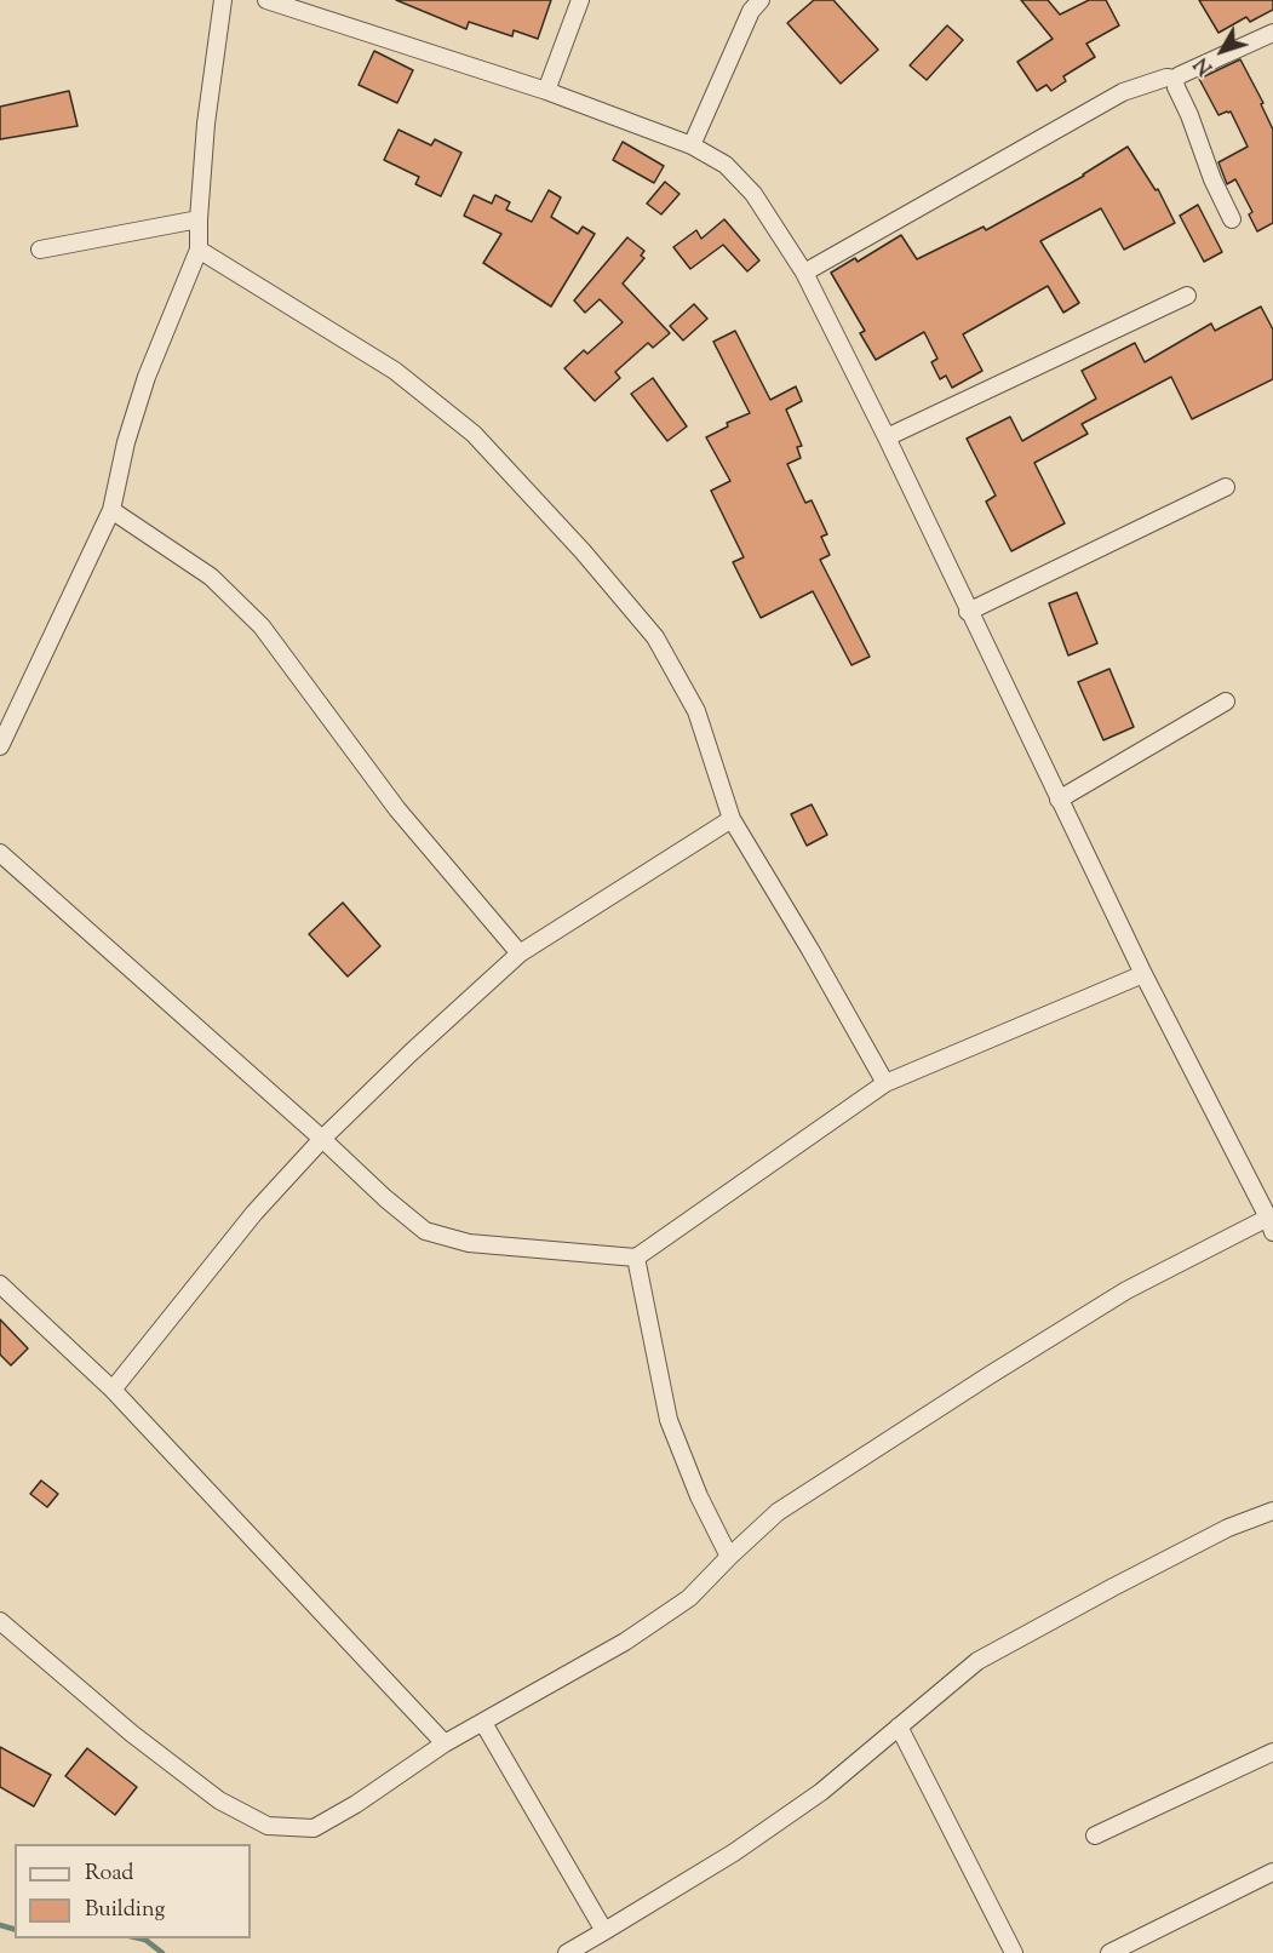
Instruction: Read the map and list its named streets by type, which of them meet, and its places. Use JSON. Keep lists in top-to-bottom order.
{
  "legend": ["Road", "Building"],
  "north": "bottom left"
}
